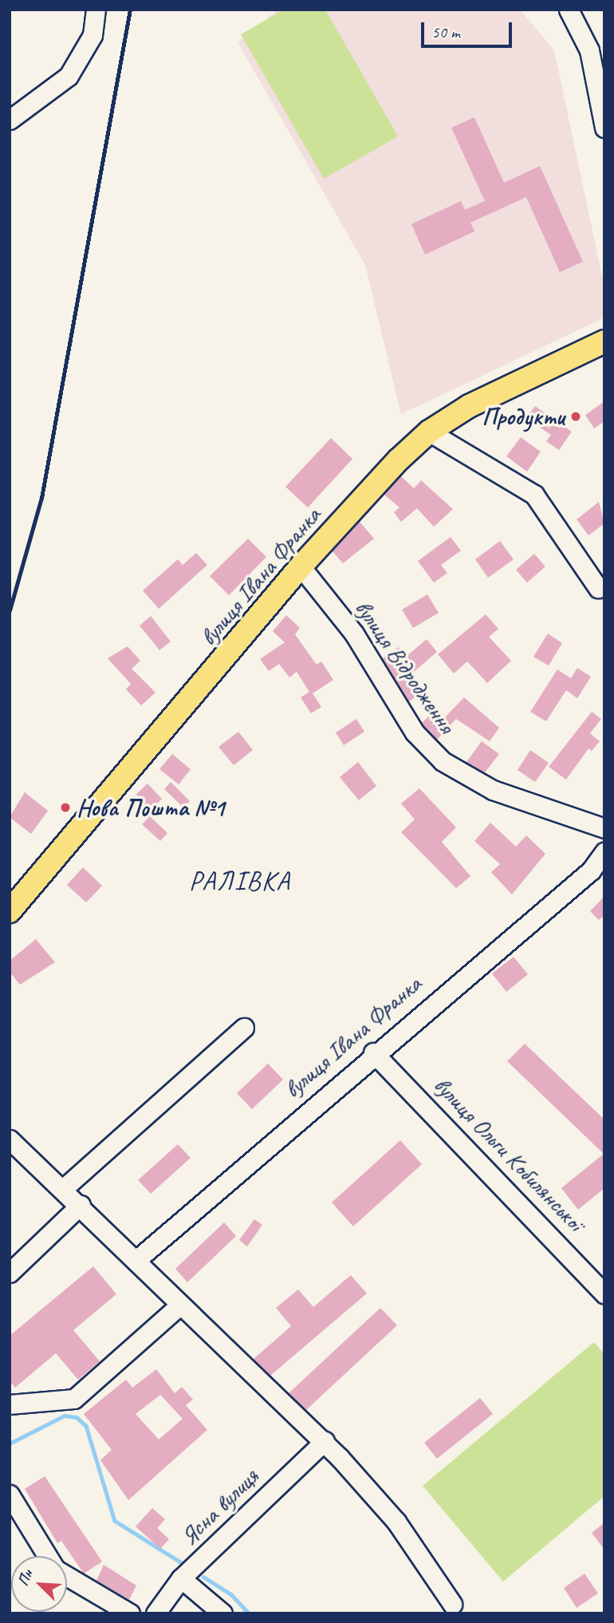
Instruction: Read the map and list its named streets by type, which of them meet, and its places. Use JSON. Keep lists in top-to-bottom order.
{
  "streets": {
    "main road": ["вулиця Івана Франка"],
    "street": ["вулиця Відродження", "вулиця Ольги Кобилянської", "Ясна вулиця"]
  },
  "crossings": [
    ["вулиця Івана Франка", "вулиця Відродження"],
    ["вулиця Івана Франка", "вулиця Ольги Кобилянської"]
  ],
  "districts": ["РАЛІВКА"],
  "places": ["Продукти", "Нова Пошта №1"],
  "scale_bar": "50 m",
  "north": "top left"
}
